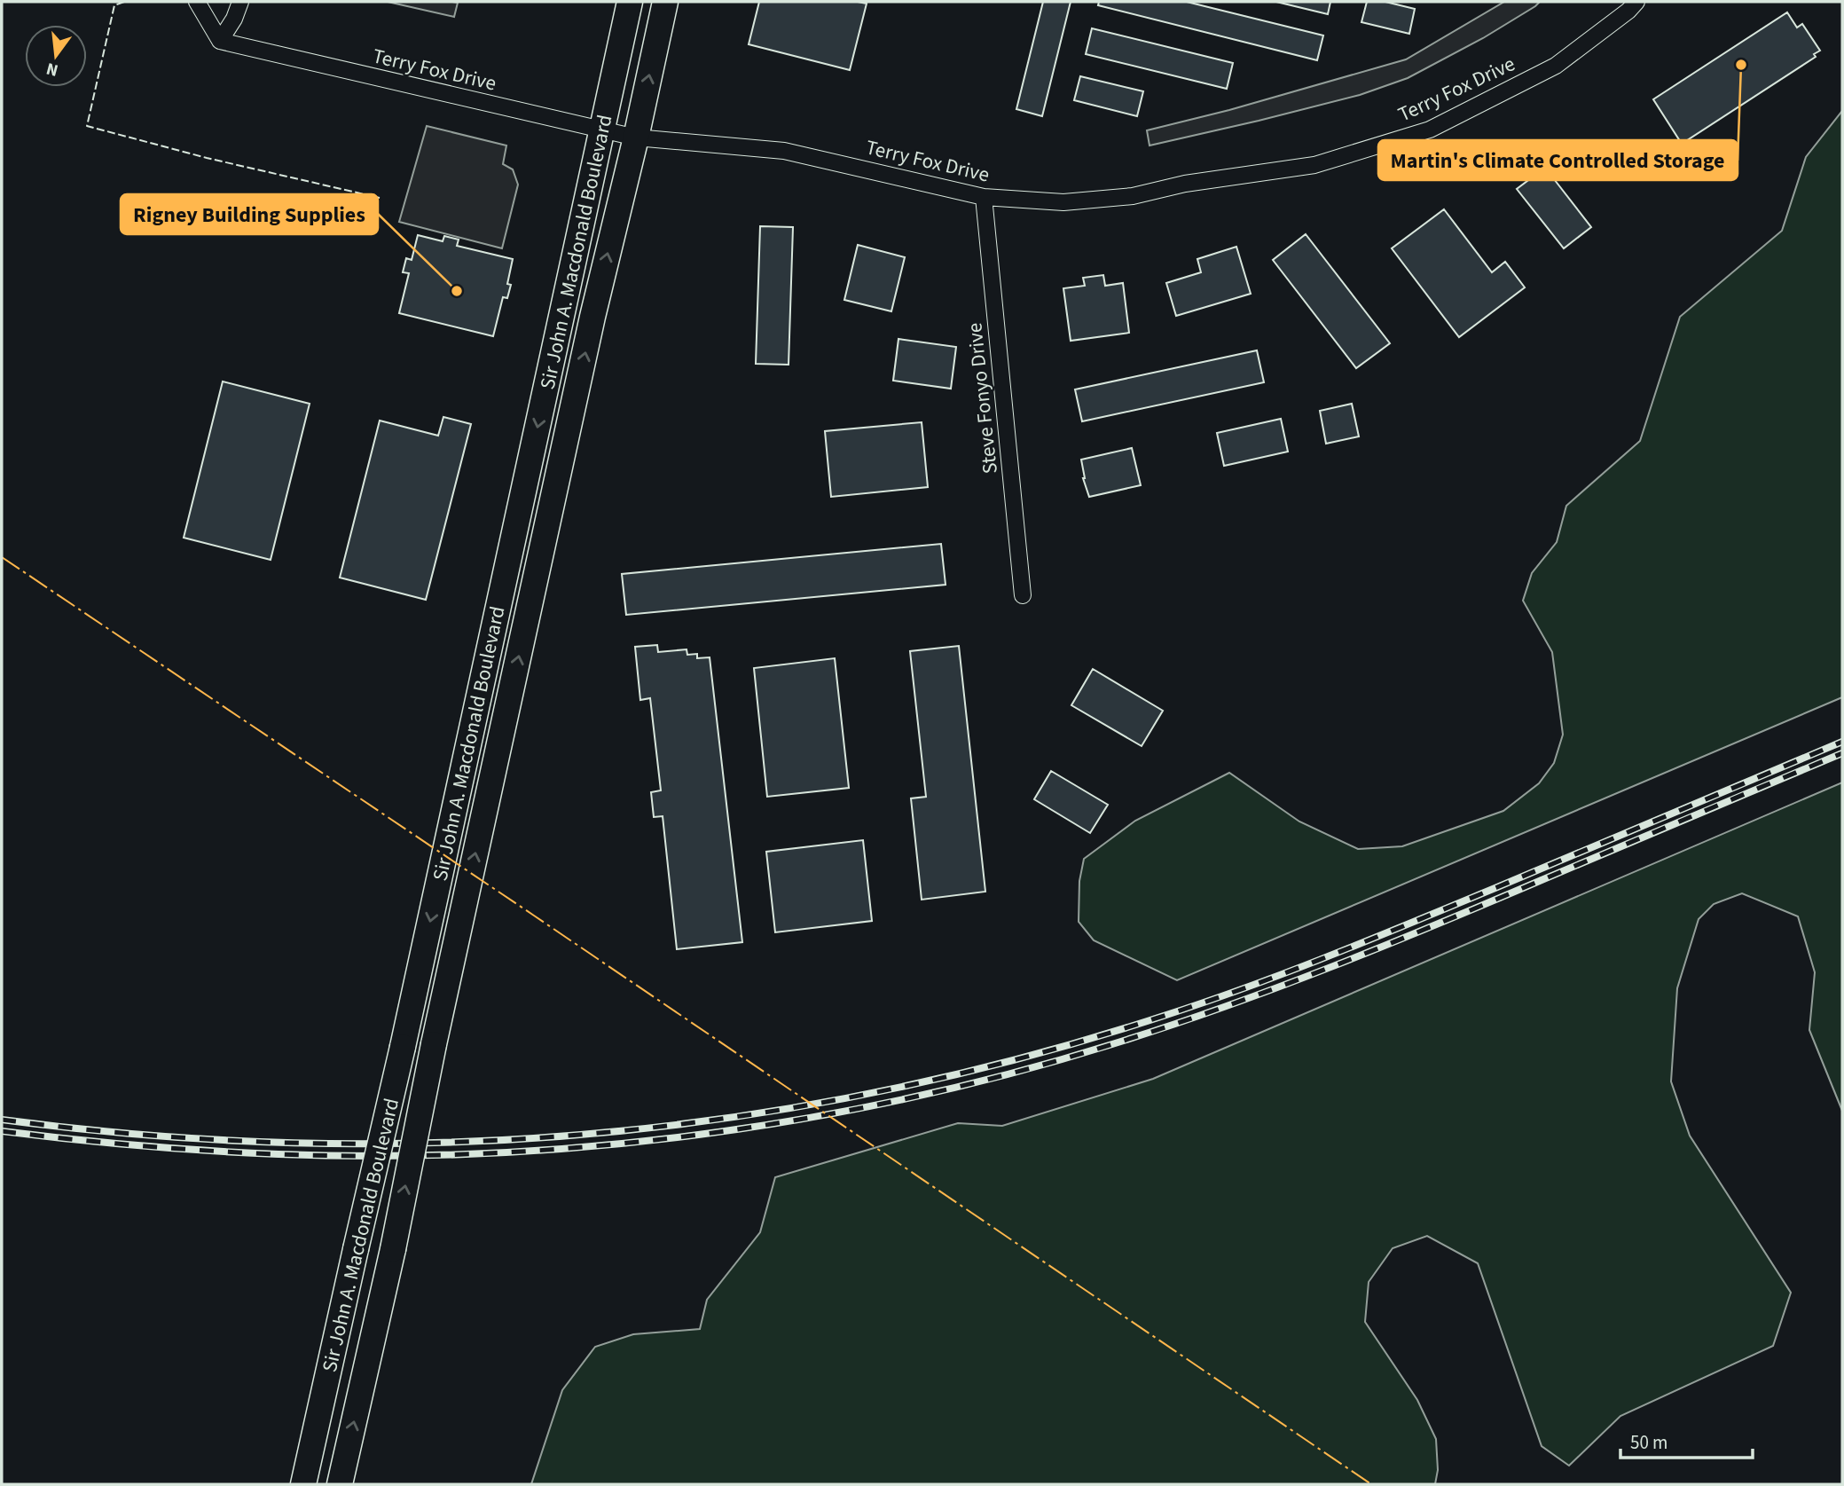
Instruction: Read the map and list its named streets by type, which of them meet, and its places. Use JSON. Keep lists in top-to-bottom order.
{
  "streets": {
    "main road": ["Sir John A. Macdonald Boulevard"],
    "street": ["Terry Fox Drive", "Steve Fonyo Drive"]
  },
  "crossings": [
    ["Terry Fox Drive", "Sir John A. Macdonald Boulevard"],
    ["Terry Fox Drive", "Steve Fonyo Drive"]
  ],
  "places": ["Martin's Climate Controlled Storage", "Rigney Building Supplies"],
  "scale_bar": "50 m",
  "north": "bottom"
}
